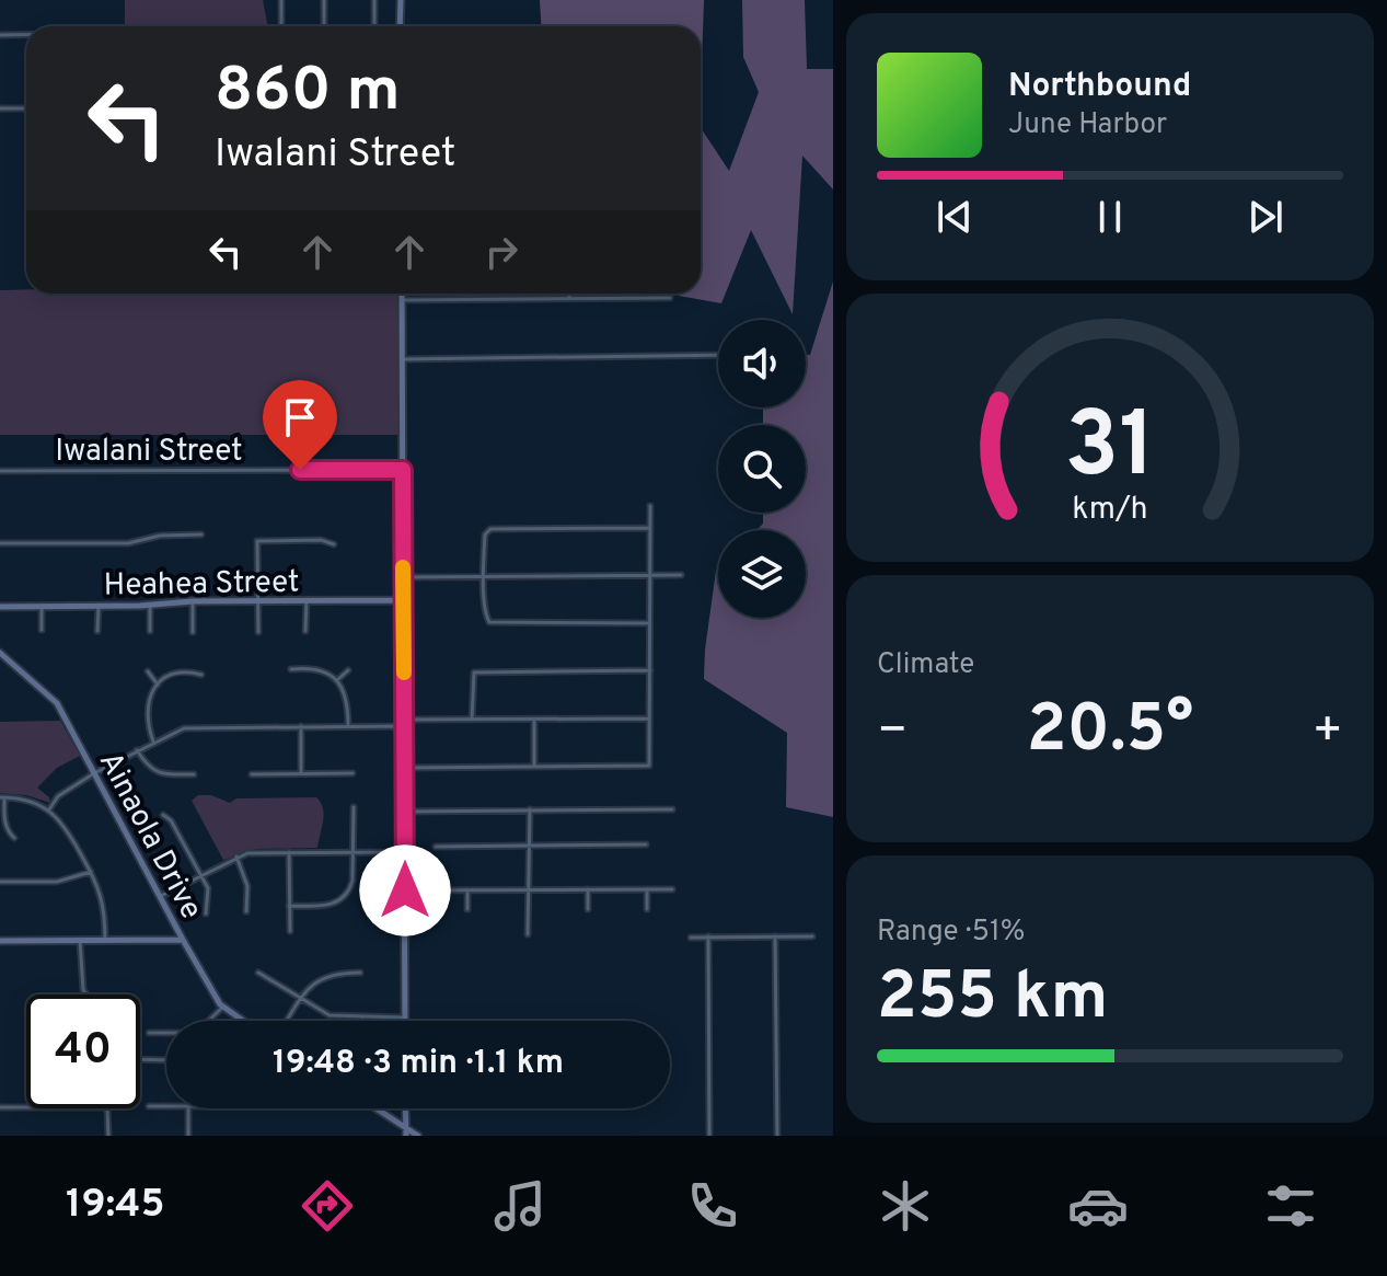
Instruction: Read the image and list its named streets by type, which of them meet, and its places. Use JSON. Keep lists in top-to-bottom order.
{
  "streets": {
    "street": ["Iwalani Street", "Heahea Street", "Ainaola Drive"]
  },
  "page": {
    "turn": ["860 m", "Iwalani Street"],
    "song": ["Northbound", "June Harbor"],
    "tile": [
      "Climate",
      ["Range · 51%", "255 km"]
    ],
    "heat": ["−", "20.5°", "+"],
    "limit": "40",
    "trip": "19:48 · 3 min · 1.1 km",
    "tabs": "19:45",
    "gauge": ["31", "km/h"]
  }
}
